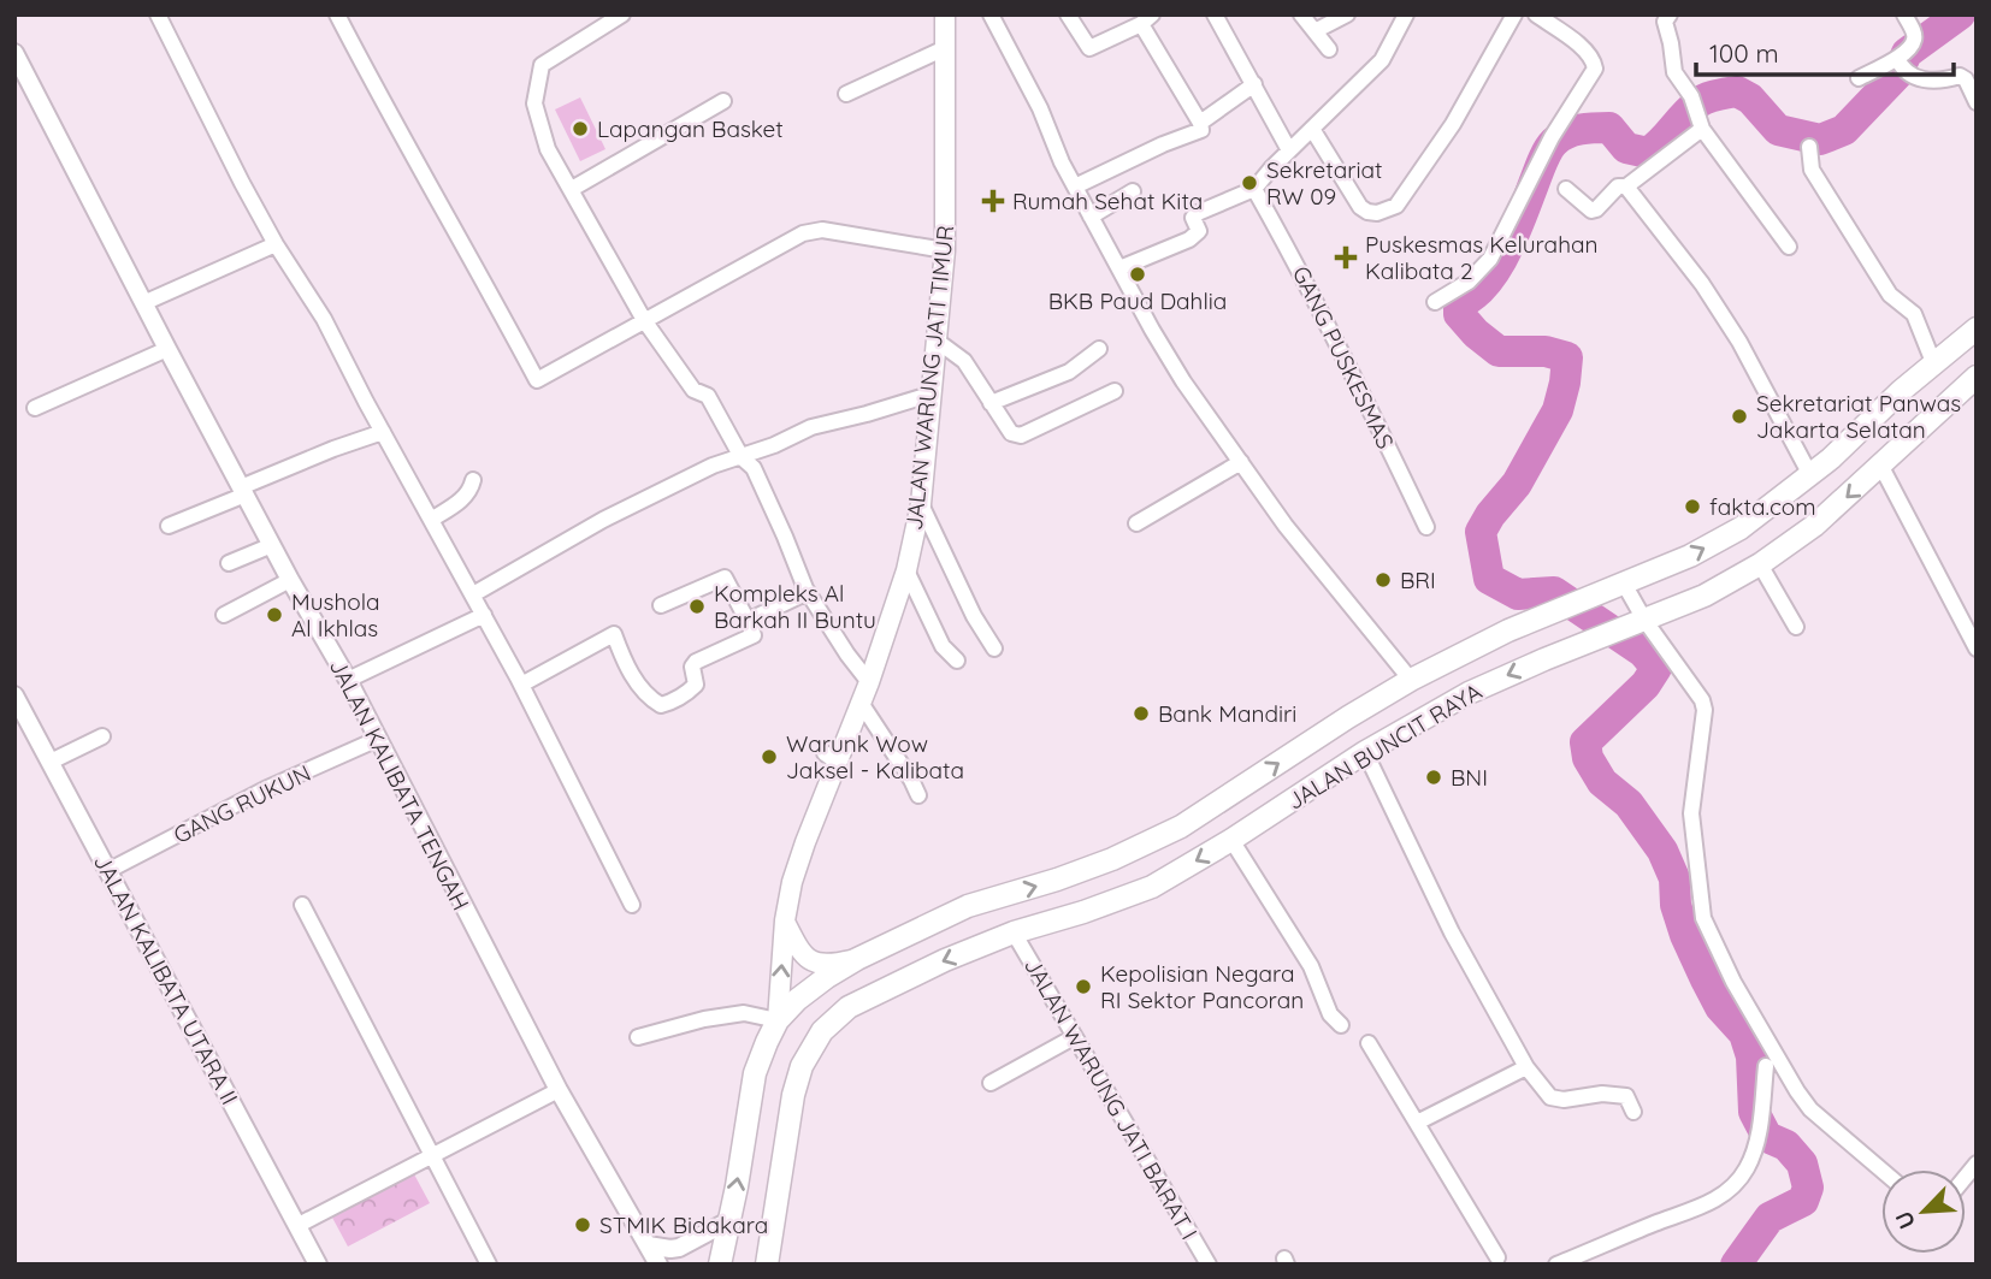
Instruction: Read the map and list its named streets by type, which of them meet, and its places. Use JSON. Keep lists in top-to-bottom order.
{
  "streets": {
    "main road": ["JALAN WARUNG JATI TIMUR", "JALAN BUNCIT RAYA"],
    "street": [
      "GANG PUSKESMAS",
      "JALAN KALIBATA TENGAH",
      "GANG RUKUN",
      "JALAN KALIBATA UTARA II",
      "JALAN WARUNG JATI BARAT I"
    ]
  },
  "crossings": [
    ["JALAN WARUNG JATI TIMUR", "JALAN BUNCIT RAYA"],
    ["JALAN BUNCIT RAYA", "JALAN WARUNG JATI BARAT I"],
    ["JALAN KALIBATA TENGAH", "GANG RUKUN"],
    ["GANG RUKUN", "JALAN KALIBATA UTARA II"]
  ],
  "places": {
    "other": [
      "Lapangan Basket",
      "Sekretariat RW 09",
      "BKB Paud Dahlia",
      "Sekretariat Panwas Jakarta Selatan",
      "fakta.com",
      "BRI",
      "Kompleks Al Barkah II Buntu",
      "Mushola Al Ikhlas",
      "Bank Mandiri",
      "Warunk Wow Jaksel - Kalibata",
      "BNI",
      "Kepolisian Negara RI Sektor Pancoran",
      "STMIK Bidakara"
    ],
    "health": ["Rumah Sehat Kita", "Puskesmas Kelurahan Kalibata 2"]
  },
  "scale_bar": "100 m",
  "north": "bottom left"
}
